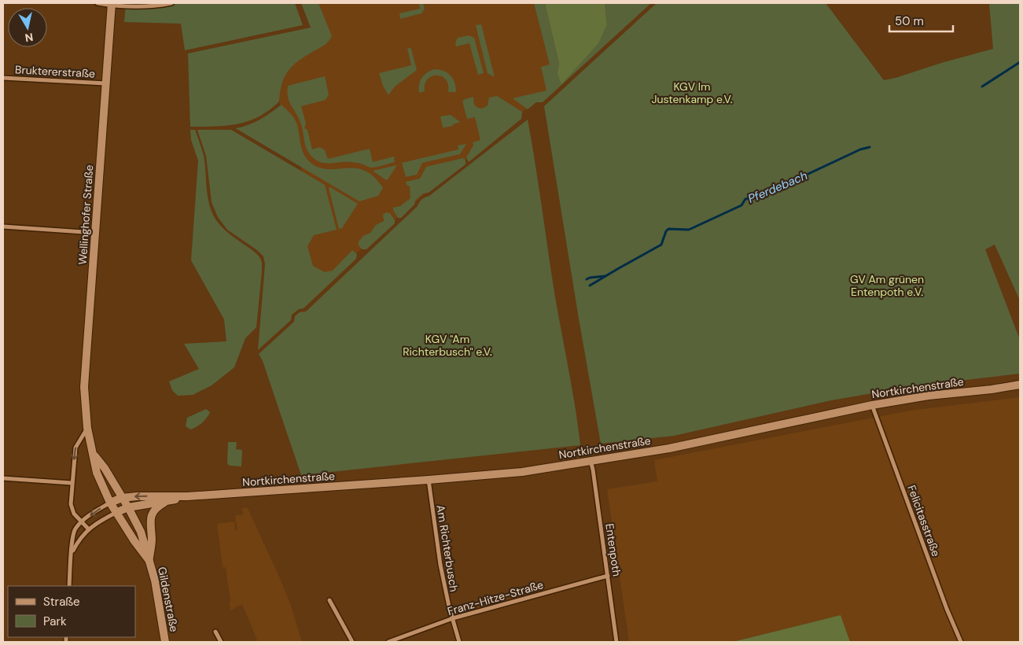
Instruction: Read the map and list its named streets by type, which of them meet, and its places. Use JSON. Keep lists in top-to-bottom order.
{
  "streets": {
    "main road": ["Wellinghofer Straße", "Nortkirchenstraße", "Gildenstraße"],
    "street": [
      "Bruktererstraße",
      "Felicitasstraße",
      "Am Richterbusch",
      "Entenpoth",
      "Franz-Hitze-Straße"
    ]
  },
  "crossings": [
    ["Bruktererstraße", "Wellinghofer Straße"],
    ["Wellinghofer Straße", "Nortkirchenstraße"],
    ["Wellinghofer Straße", "Gildenstraße"],
    ["Nortkirchenstraße", "Felicitasstraße"],
    ["Nortkirchenstraße", "Am Richterbusch"],
    ["Nortkirchenstraße", "Entenpoth"],
    ["Nortkirchenstraße", "Gildenstraße"],
    ["Am Richterbusch", "Franz-Hitze-Straße"],
    ["Entenpoth", "Franz-Hitze-Straße"]
  ],
  "water": ["Pferdebach"],
  "parks": ["KGV Im Justenkamp e.V.", "GV Am grünen Entenpoth e.V.", "KGV \"Am Richterbusch\" e.V."],
  "legend": ["Straße", "Park"],
  "scale_bar": "50 m",
  "north": "bottom"
}
